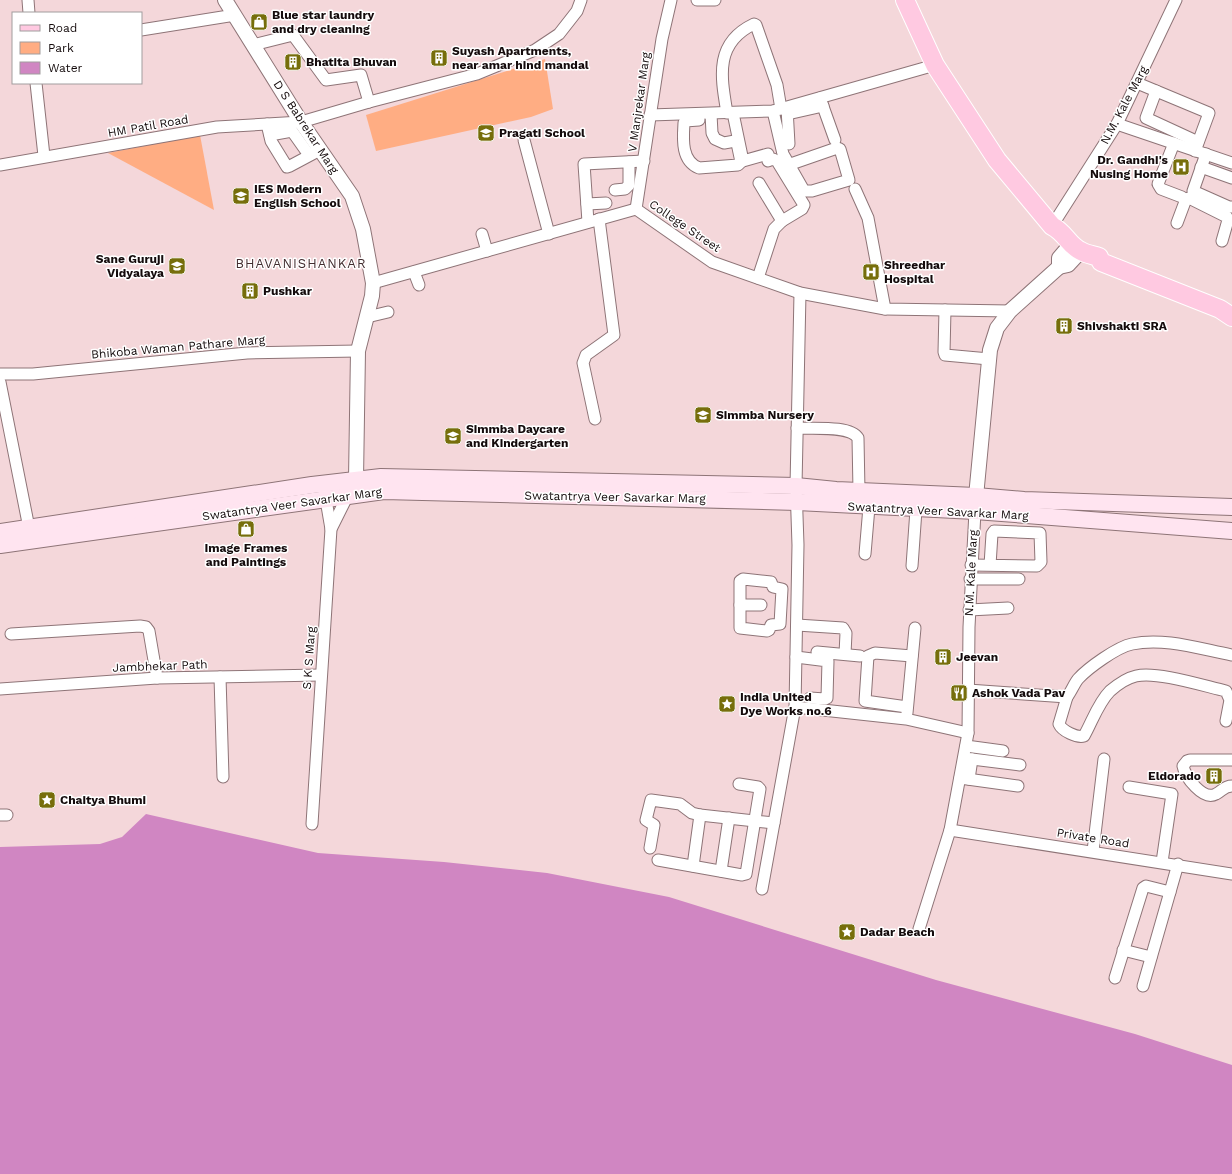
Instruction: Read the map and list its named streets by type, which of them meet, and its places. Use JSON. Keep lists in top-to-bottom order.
{
  "streets": {
    "main road": ["Swatantrya Veer Savarkar Marg"],
    "street": [
      "V Manjrekar Marg",
      "N.M. Kale Marg",
      "HM Patil Road",
      "D S Babrekar Marg",
      "College Street",
      "Bhikoba Waman Pathare Marg",
      "S K S Marg",
      "Jambhekar Path",
      "Private Road"
    ]
  },
  "crossings": [
    ["V Manjrekar Marg", "College Street"],
    ["N.M. Kale Marg", "College Street"],
    ["N.M. Kale Marg", "Swatantrya Veer Savarkar Marg"],
    ["N.M. Kale Marg", "Private Road"],
    ["HM Patil Road", "D S Babrekar Marg"],
    ["D S Babrekar Marg", "College Street"],
    ["D S Babrekar Marg", "Bhikoba Waman Pathare Marg"],
    ["D S Babrekar Marg", "Swatantrya Veer Savarkar Marg"],
    ["D S Babrekar Marg", "S K S Marg"],
    ["Swatantrya Veer Savarkar Marg", "S K S Marg"],
    ["S K S Marg", "Jambhekar Path"]
  ],
  "districts": ["BHAVANISHANKAR"],
  "places": {
    "shop": ["Blue star laundry and dry cleaning", "Image Frames and Paintings"],
    "building": [
      "Suyash Apartments, near amar hind mandal",
      "Bhatita Bhuvan",
      "Pushkar",
      "Shivshakti SRA",
      "Jeevan",
      "Eldorado"
    ],
    "school or university": [
      "Pragati School",
      "IES Modern English School",
      "Sane Guruji Vidyalaya",
      "Simmba Nursery",
      "Simmba Daycare and Kindergarten"
    ],
    "hospital": ["Dr. Gandhi's Nusing Home", "Shreedhar Hospital"],
    "restaurant": ["Ashok Vada Pav"],
    "place": ["India United Dye Works no.6", "Chaitya Bhumi", "Dadar Beach"]
  },
  "legend": ["Road", "Park", "Water"]
}
